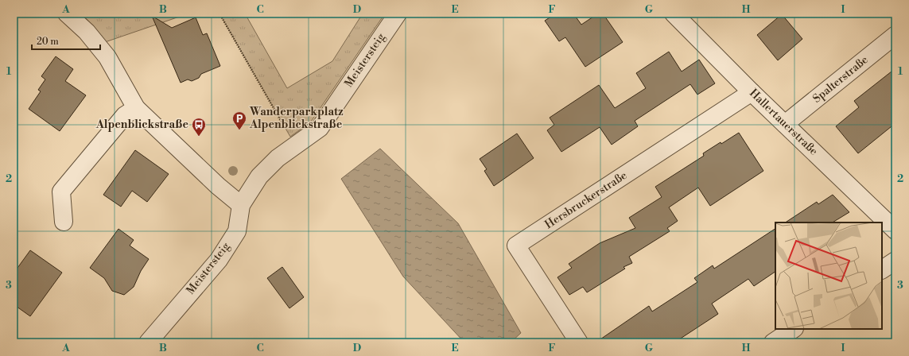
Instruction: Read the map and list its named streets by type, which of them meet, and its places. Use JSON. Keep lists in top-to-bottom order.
{
  "streets": {
    "street": [
      "Meistersteig",
      "Spalterstraße",
      "Hallertauerstraße",
      "Hersbruckerstraße"
    ]
  },
  "crossings": [
    ["Spalterstraße", "Hallertauerstraße"],
    ["Hallertauerstraße", "Hersbruckerstraße"]
  ],
  "places": {
    "parking": ["Wanderparkplatz Alpenblickstraße"],
    "bus stop": ["Alpenblickstraße"]
  },
  "scale_bar": "20 m",
  "grid": {
    "columns": [
      "A",
      "B",
      "C",
      "D",
      "E",
      "F",
      "G",
      "H",
      "I"
    ],
    "rows": ["1", "2", "3"]
  }
}
